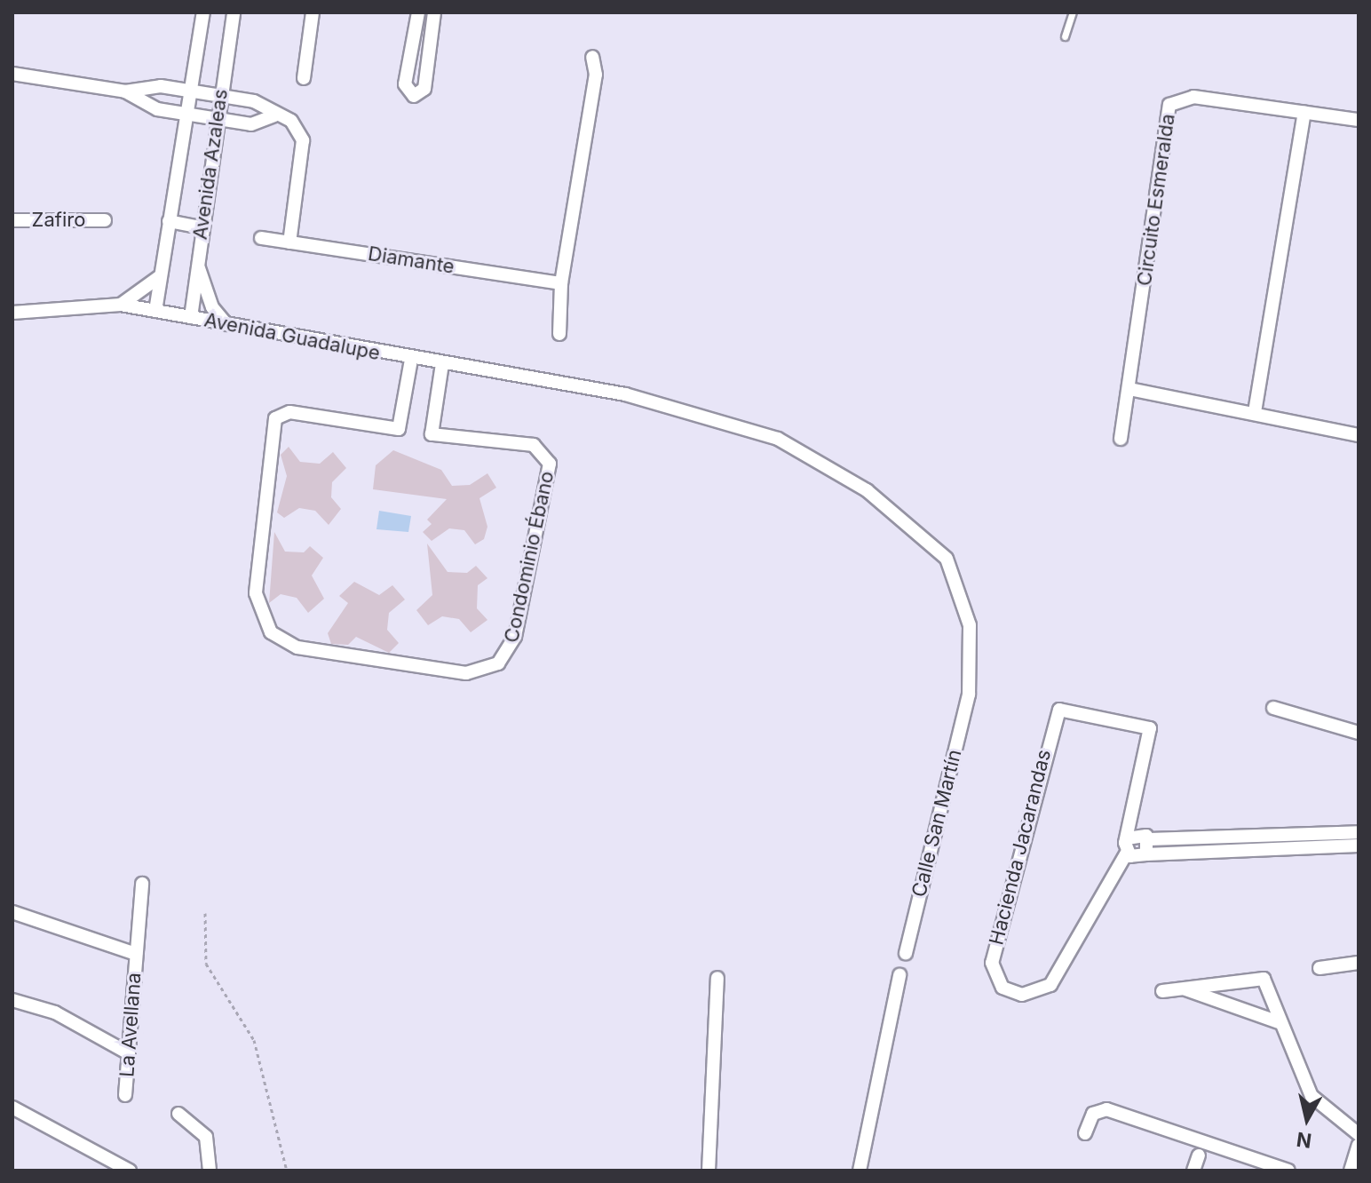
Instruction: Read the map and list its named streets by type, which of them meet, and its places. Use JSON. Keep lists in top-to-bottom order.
{
  "streets": {
    "street": [
      "Avenida Azaleas",
      "Circuito Esmeralda",
      "Zafiro",
      "Diamante",
      "Avenida Guadalupe",
      "Condominio Ébano",
      "Calle San Martín",
      "Hacienda Jacarandas",
      "La Avellana"
    ]
  },
  "crossings": [
    ["Avenida Azaleas", "Avenida Guadalupe"],
    ["Avenida Guadalupe", "Condominio Ébano"],
    ["Avenida Guadalupe", "Calle San Martín"]
  ],
  "north": "bottom"
}
